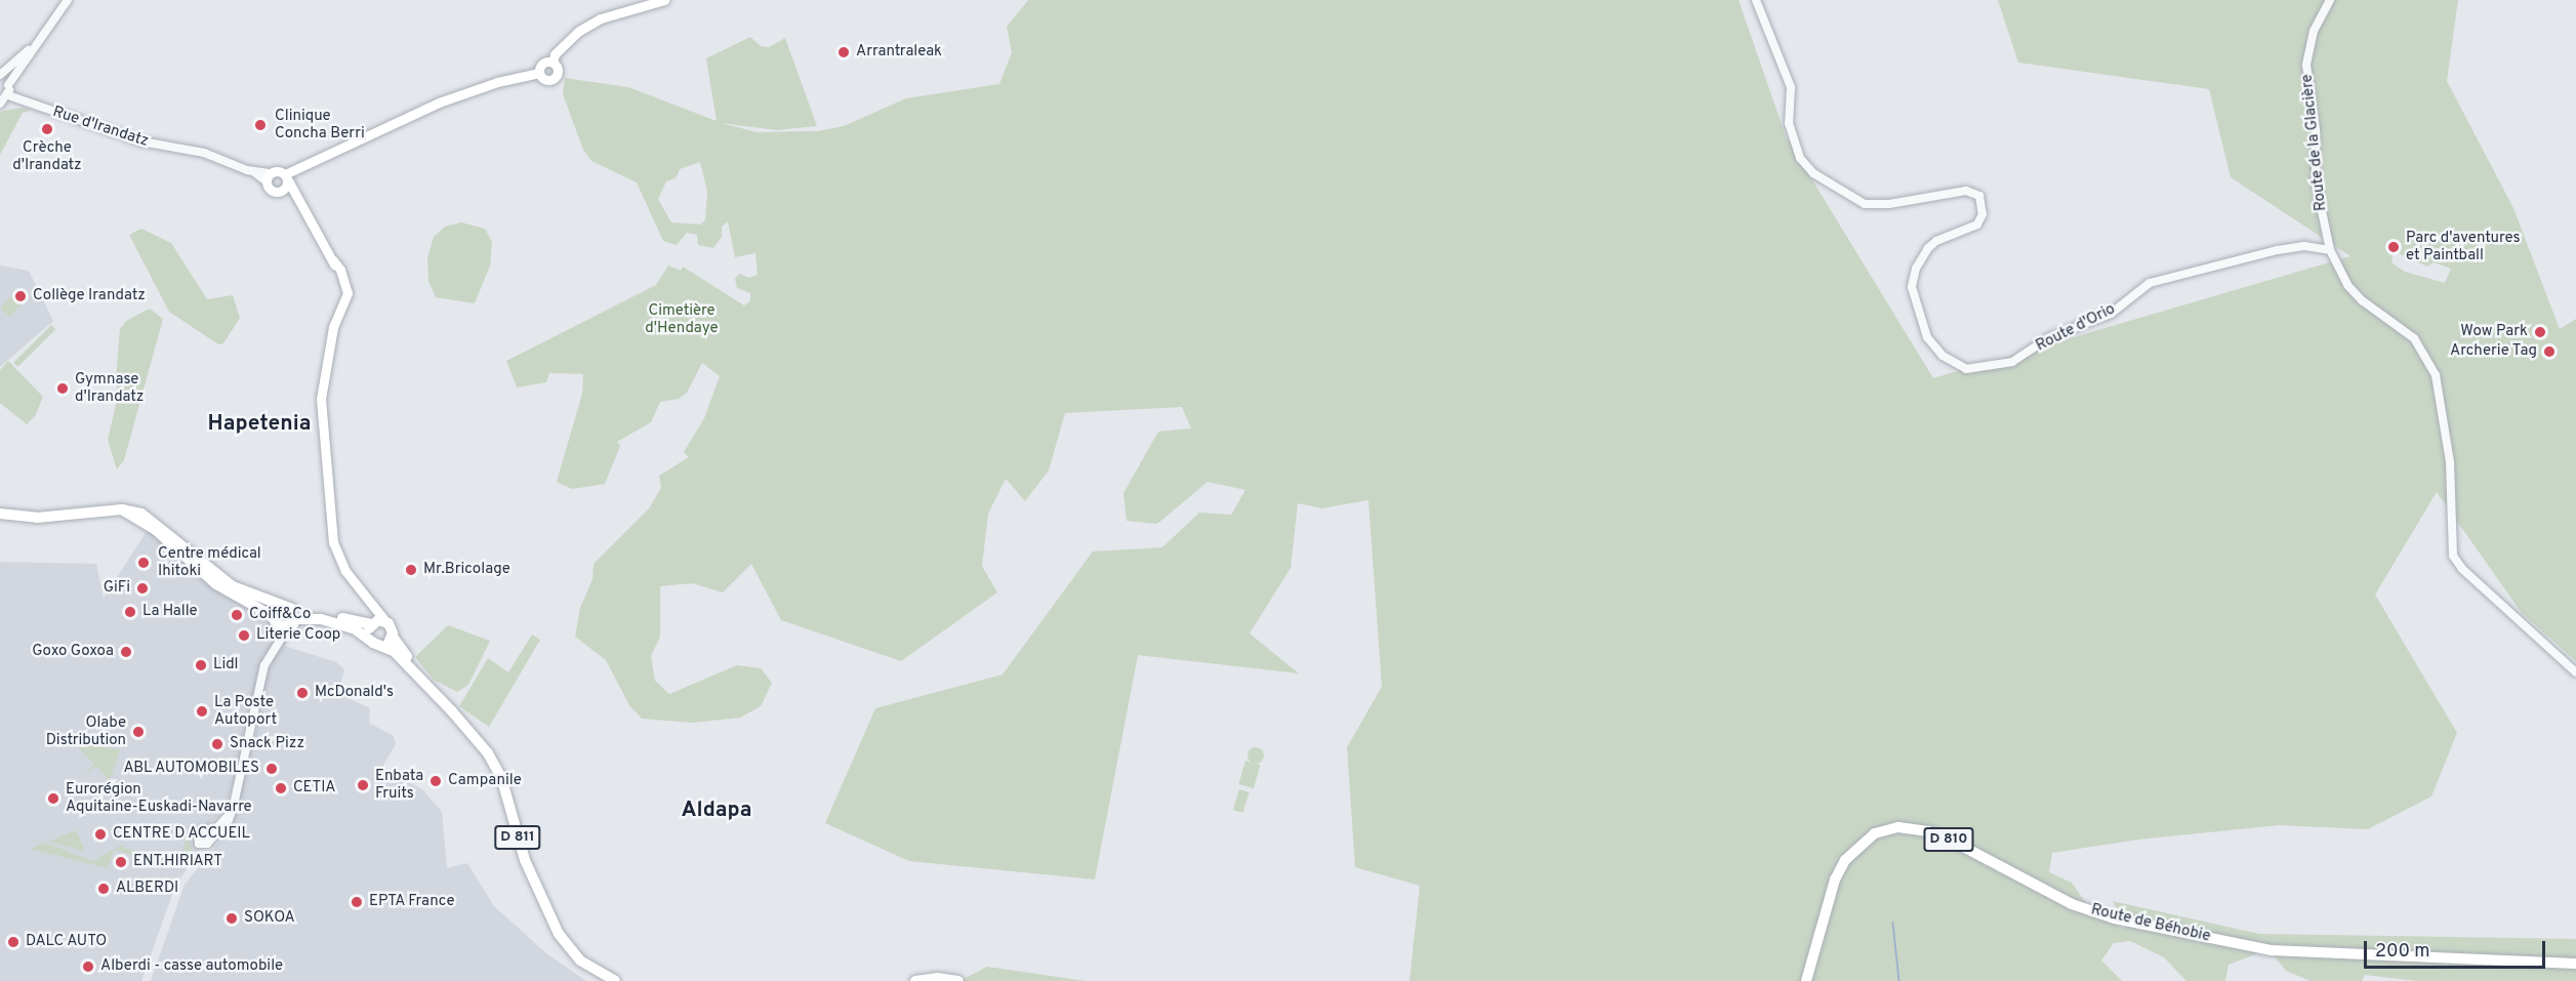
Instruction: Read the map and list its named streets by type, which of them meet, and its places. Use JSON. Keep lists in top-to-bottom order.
{
  "streets": {
    "main road": ["D 811", "D 810", "Route de Béhobie"],
    "street": ["Rue d'Irandatz", "Route de la Glacière", "Route d'Orio"]
  },
  "crossings": [
    ["Route de la Glacière", "Route d'Orio"]
  ],
  "districts": ["Hapetenia", "Aldapa"],
  "parks": ["Cimetière d'Hendaye"],
  "places": [
    "Arrantraleak",
    "Clinique Concha Berri",
    "Crèche d'Irandatz",
    "Parc d'aventures et Paintball",
    "Collège Irandatz",
    "Wow Park",
    "Archerie Tag",
    "Gymnase d'Irandatz",
    "Centre médical Ihitoki",
    "Mr.Bricolage",
    "GiFi",
    "La Halle",
    "Coiff&Co",
    "Literie Coop",
    "Goxo Goxoa",
    "Lidl",
    "McDonald's",
    "La Poste Autoport",
    "Olabe Distribution",
    "Snack Pizz",
    "ABL AUTOMOBILES",
    "Campanile",
    "Enbata Fruits",
    "CETIA",
    "Eurorégion Aquitaine-Euskadi-Navarre",
    "CENTRE D ACCUEIL",
    "ENT.HIRIART",
    "ALBERDI",
    "EPTA France",
    "SOKOA",
    "DALC AUTO",
    "Alberdi - casse automobile"
  ],
  "scale_bar": "200 m"
}
